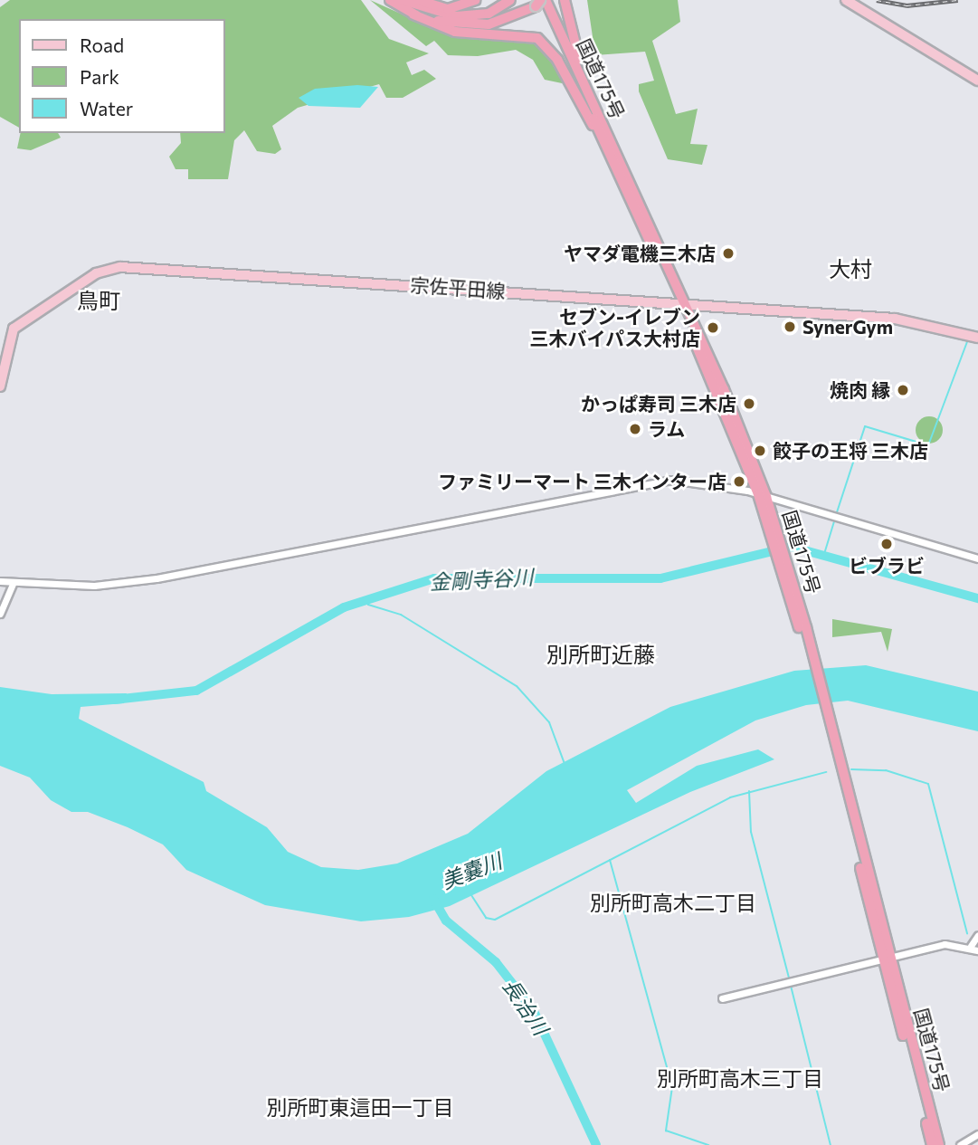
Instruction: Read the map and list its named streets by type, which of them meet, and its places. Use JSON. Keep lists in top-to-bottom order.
{
  "streets": {
    "highway": ["国道175号"],
    "main road": ["宗佐平田線"]
  },
  "crossings": [
    ["国道175号", "宗佐平田線"]
  ],
  "districts": [
    "大村",
    "鳥町",
    "別所町近藤",
    "別所町高木二丁目",
    "別所町高木三丁目",
    "別所町東這田一丁目"
  ],
  "water": ["金剛寺谷川", "美嚢川", "長治川"],
  "places": [
    "ヤマダ電機三木店",
    "SynerGym",
    "セブン-イレブン 三木バイパス大村店",
    "焼肉 縁",
    "かっぱ寿司 三木店",
    "ラム",
    "餃子の王将 三木店",
    "ファミリーマート 三木インター店",
    "ビブラビ"
  ],
  "legend": ["Road", "Park", "Water"]
}
